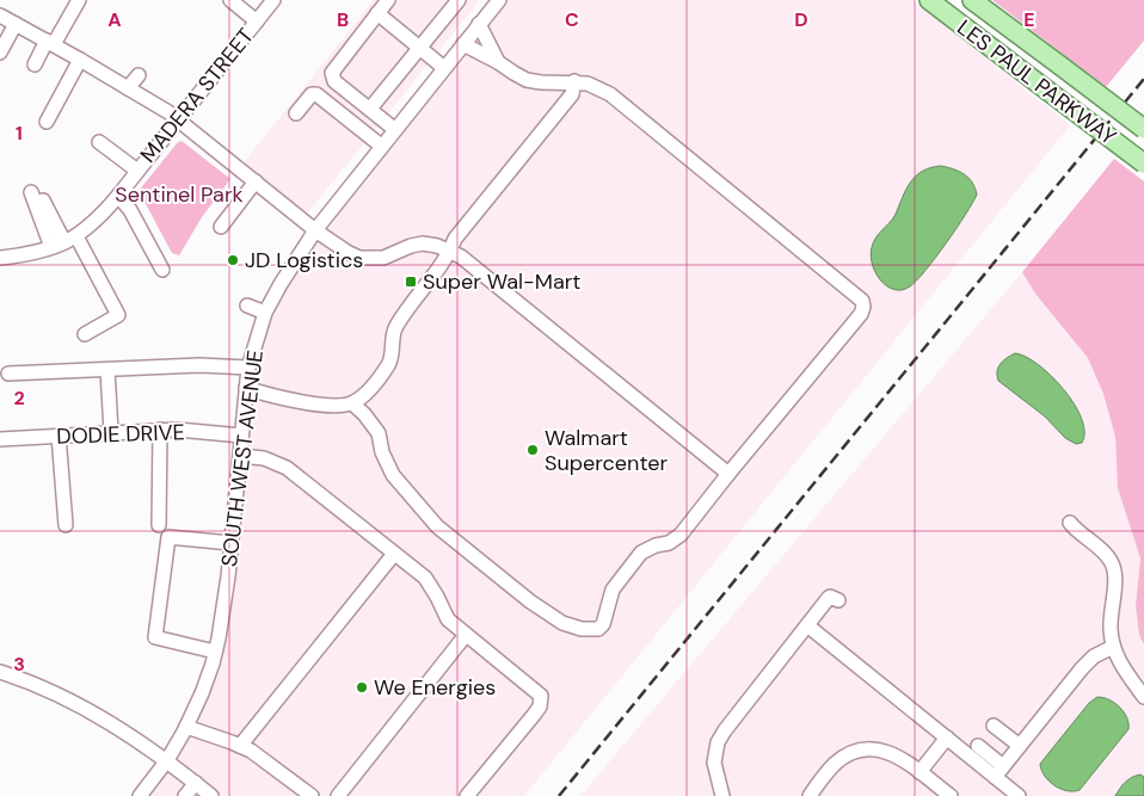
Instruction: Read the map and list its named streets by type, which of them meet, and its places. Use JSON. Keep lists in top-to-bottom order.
{
  "streets": {
    "main road": ["LES PAUL PARKWAY"],
    "street": ["MADERA STREET", "DODIE DRIVE", "SOUTH WEST AVENUE"]
  },
  "crossings": [
    ["DODIE DRIVE", "SOUTH WEST AVENUE"]
  ],
  "parks": ["Sentinel Park"],
  "places": {
    "other": ["JD Logistics", "Walmart Supercenter", "We Energies"],
    "transit": ["Super Wal-Mart"]
  },
  "grid": {
    "columns": [
      "A",
      "B",
      "C",
      "D",
      "E"
    ],
    "rows": ["1", "2", "3"]
  }
}
